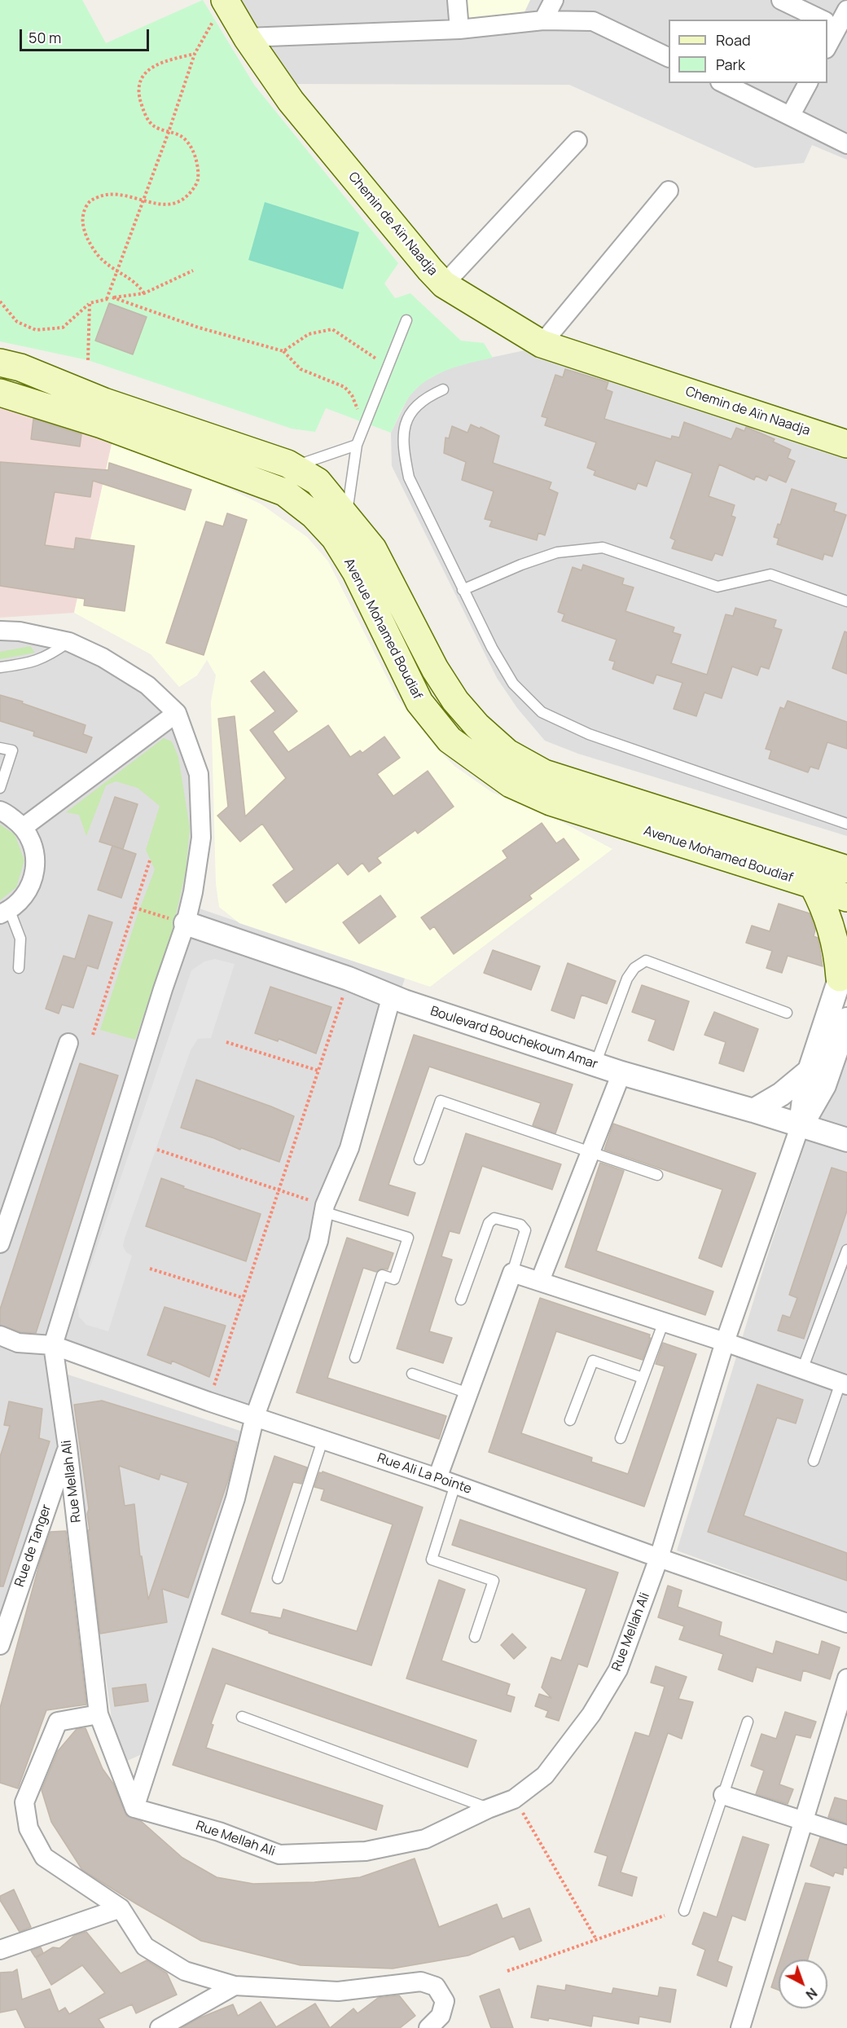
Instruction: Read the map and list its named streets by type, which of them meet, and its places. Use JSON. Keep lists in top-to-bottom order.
{
  "streets": {
    "main road": ["Chemin de Aïn Naadja", "Avenue Mohamed Boudiaf"],
    "street": [
      "Boulevard Bouchekoum Amar",
      "Rue Ali La Pointe",
      "Rue Mellah Ali",
      "Rue de Tanger"
    ]
  },
  "crossings": [
    ["Boulevard Bouchekoum Amar", "Rue Mellah Ali"],
    ["Rue Ali La Pointe", "Rue Mellah Ali"],
    ["Rue Mellah Ali", "Rue de Tanger"]
  ],
  "legend": ["Road", "Park"],
  "scale_bar": "50 m",
  "north": "bottom right"
}
